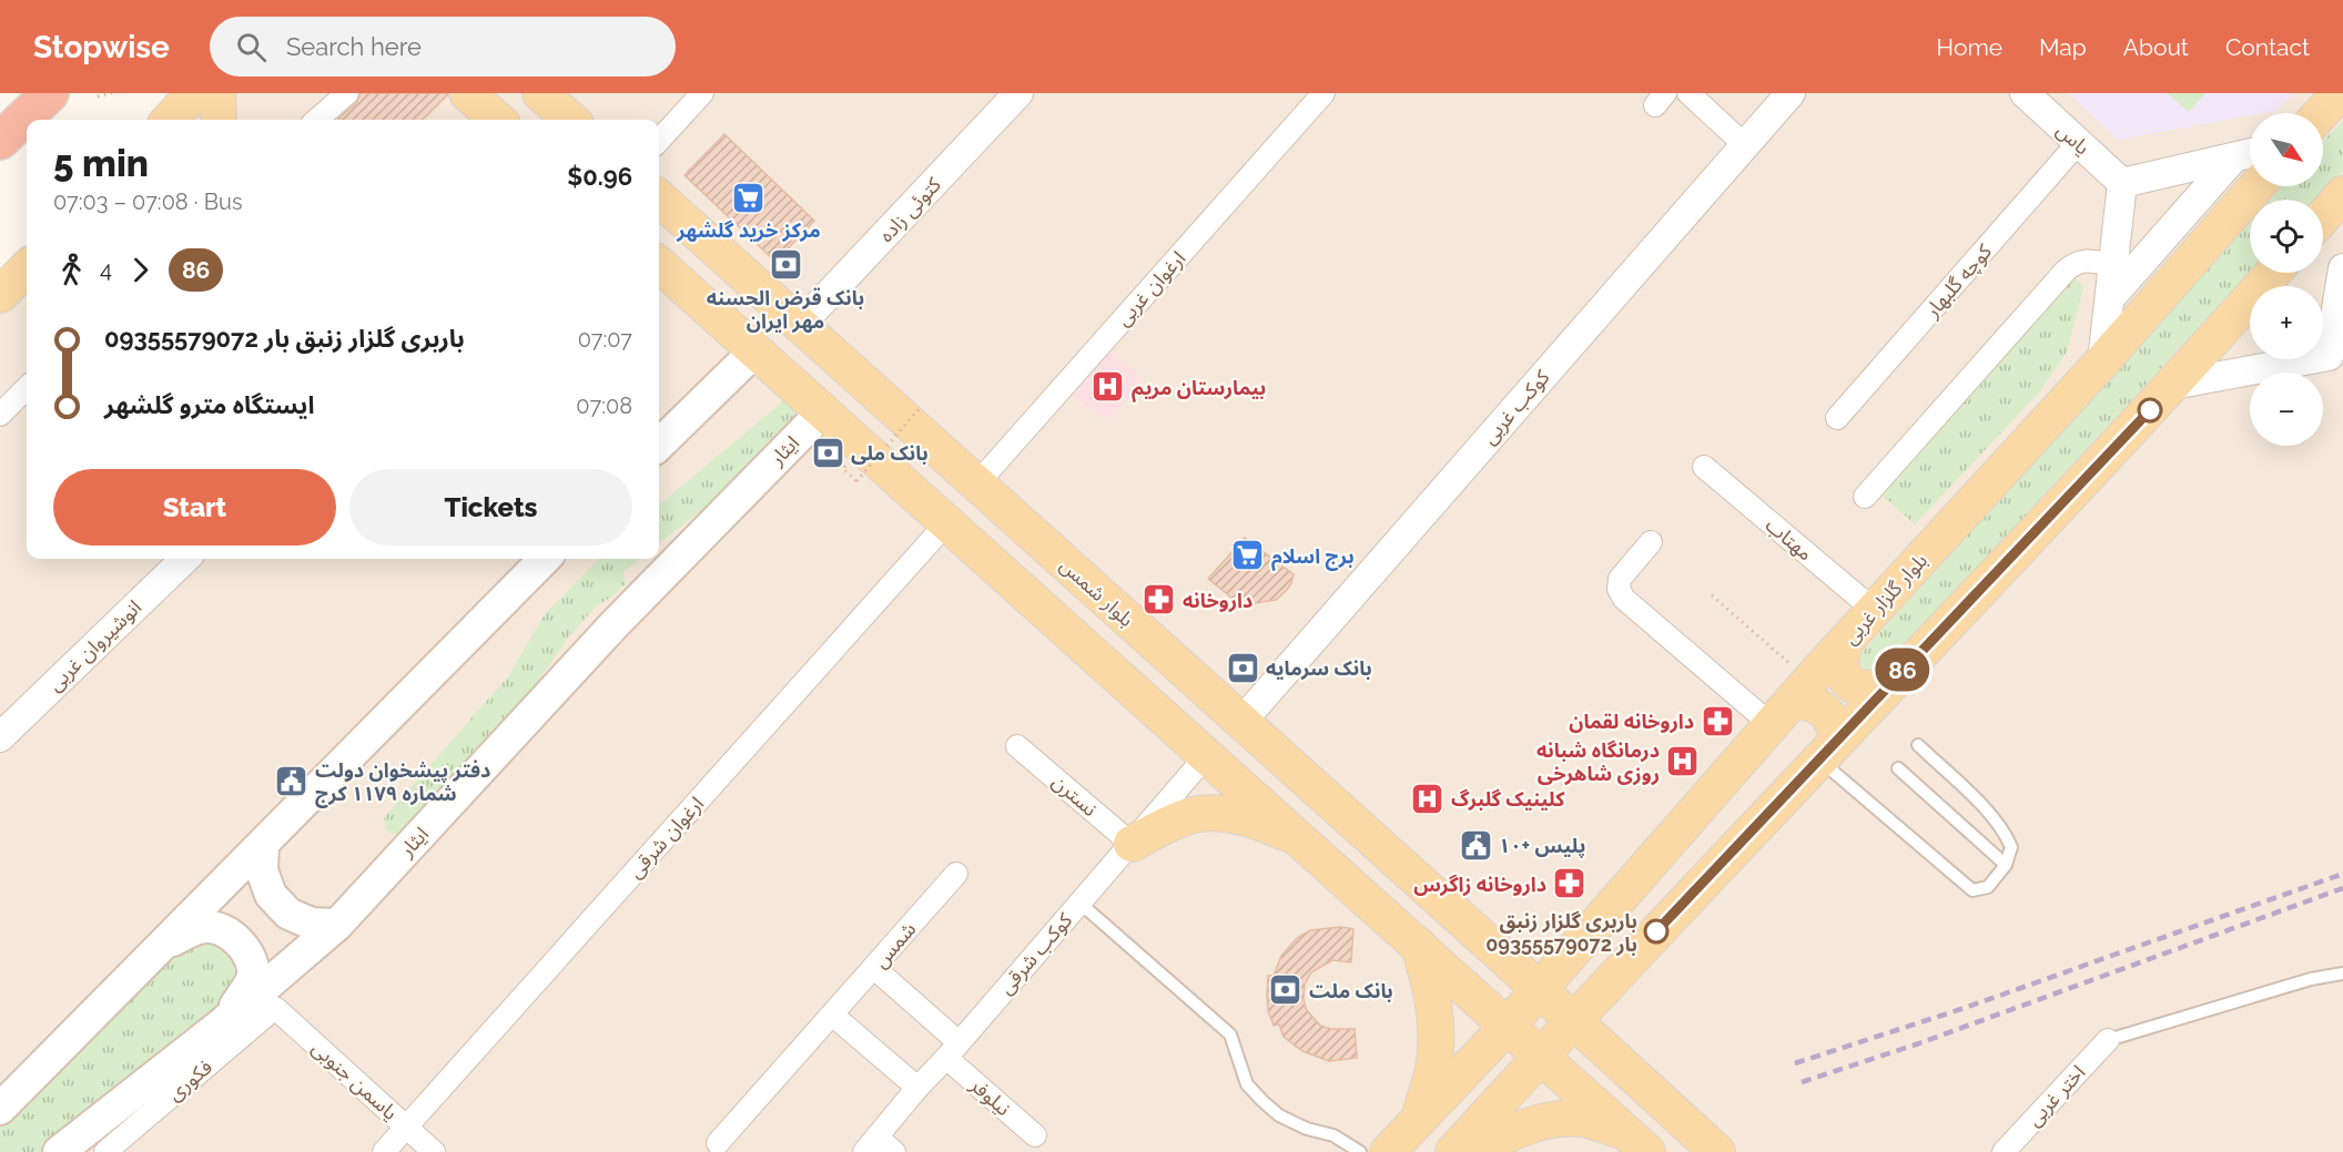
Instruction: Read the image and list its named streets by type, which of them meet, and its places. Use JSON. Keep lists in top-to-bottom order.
{
  "streets": {
    "main road": ["ایثار", "بلوار شمس", "بلوار گلزار غربی"],
    "street": [
      "یاس",
      "کتوئی زاده",
      "کوچه گلبهار",
      "ارغوان غربی",
      "کوکب غربی",
      "مهتاب",
      "انوشیروان غربی",
      "نسترن",
      "ارغوان شرقی",
      "شمس",
      "کوکب شرقی",
      "فکوری",
      "یاسمن جنوبی",
      "اختر غربی",
      "نیلوفر"
    ]
  },
  "crossings": [
    ["یاس", "کوچه گلبهار"],
    ["کتوئی زاده", "بلوار شمس"],
    ["ارغوان غربی", "بلوار شمس"],
    ["کوکب غربی", "بلوار شمس"],
    ["ایثار", "فکوری"],
    ["مهتاب", "بلوار گلزار غربی"],
    ["بلوار شمس", "بلوار گلزار غربی"],
    ["نسترن", "کوکب شرقی"],
    ["ارغوان شرقی", "یاسمن جنوبی"],
    ["شمس", "نیلوفر"],
    ["کوکب شرقی", "نیلوفر"],
    ["فکوری", "یاسمن جنوبی"]
  ],
  "places": {
    "supermarket": ["مرکز خرید گلشهر", "برج اسلام"],
    "bank": [
      "بانک قرض الحسنه مهر ایران",
      "بانک ملی",
      "بانک سرمایه",
      "بانک ملت"
    ],
    "hospital": ["بیمارستان مریم", "درمانگاه شبانه روزی شاهرخی", "کلینیک گلبرگ"],
    "pharmacy": ["داروخانه", "داروخانه لقمان", "داروخانه زاگرس"],
    "public building": ["دفتر پیشخوان دولت شماره ۱۱۷۹ کرج", "پلیس +۱۰"],
    "other": ["باربری گلزار زنبق بار 09355579072"]
  },
  "lines": ["bus line 86"],
  "north": "bottom right",
  "page": {
    "header": "Stopwise",
    "search": "Search here",
    "nav": [
      "Home",
      "Map",
      "About",
      "Contact"
    ],
    "on_map": "86",
    "map_buttons": ["+", "−"],
    "heading": ["5 min", "07:03 – 07:08 · Bus", "$0.96"],
    "legs": ["4", "86"],
    "list": [
      {
        "name": "باربری گلزار زنبق بار 09355579072",
        "value": "07:07"
      },
      {
        "name": "ایستگاه مترو گلشهر",
        "value": "07:08"
      }
    ],
    "buttons": ["Start", "Tickets"]
  }
}
